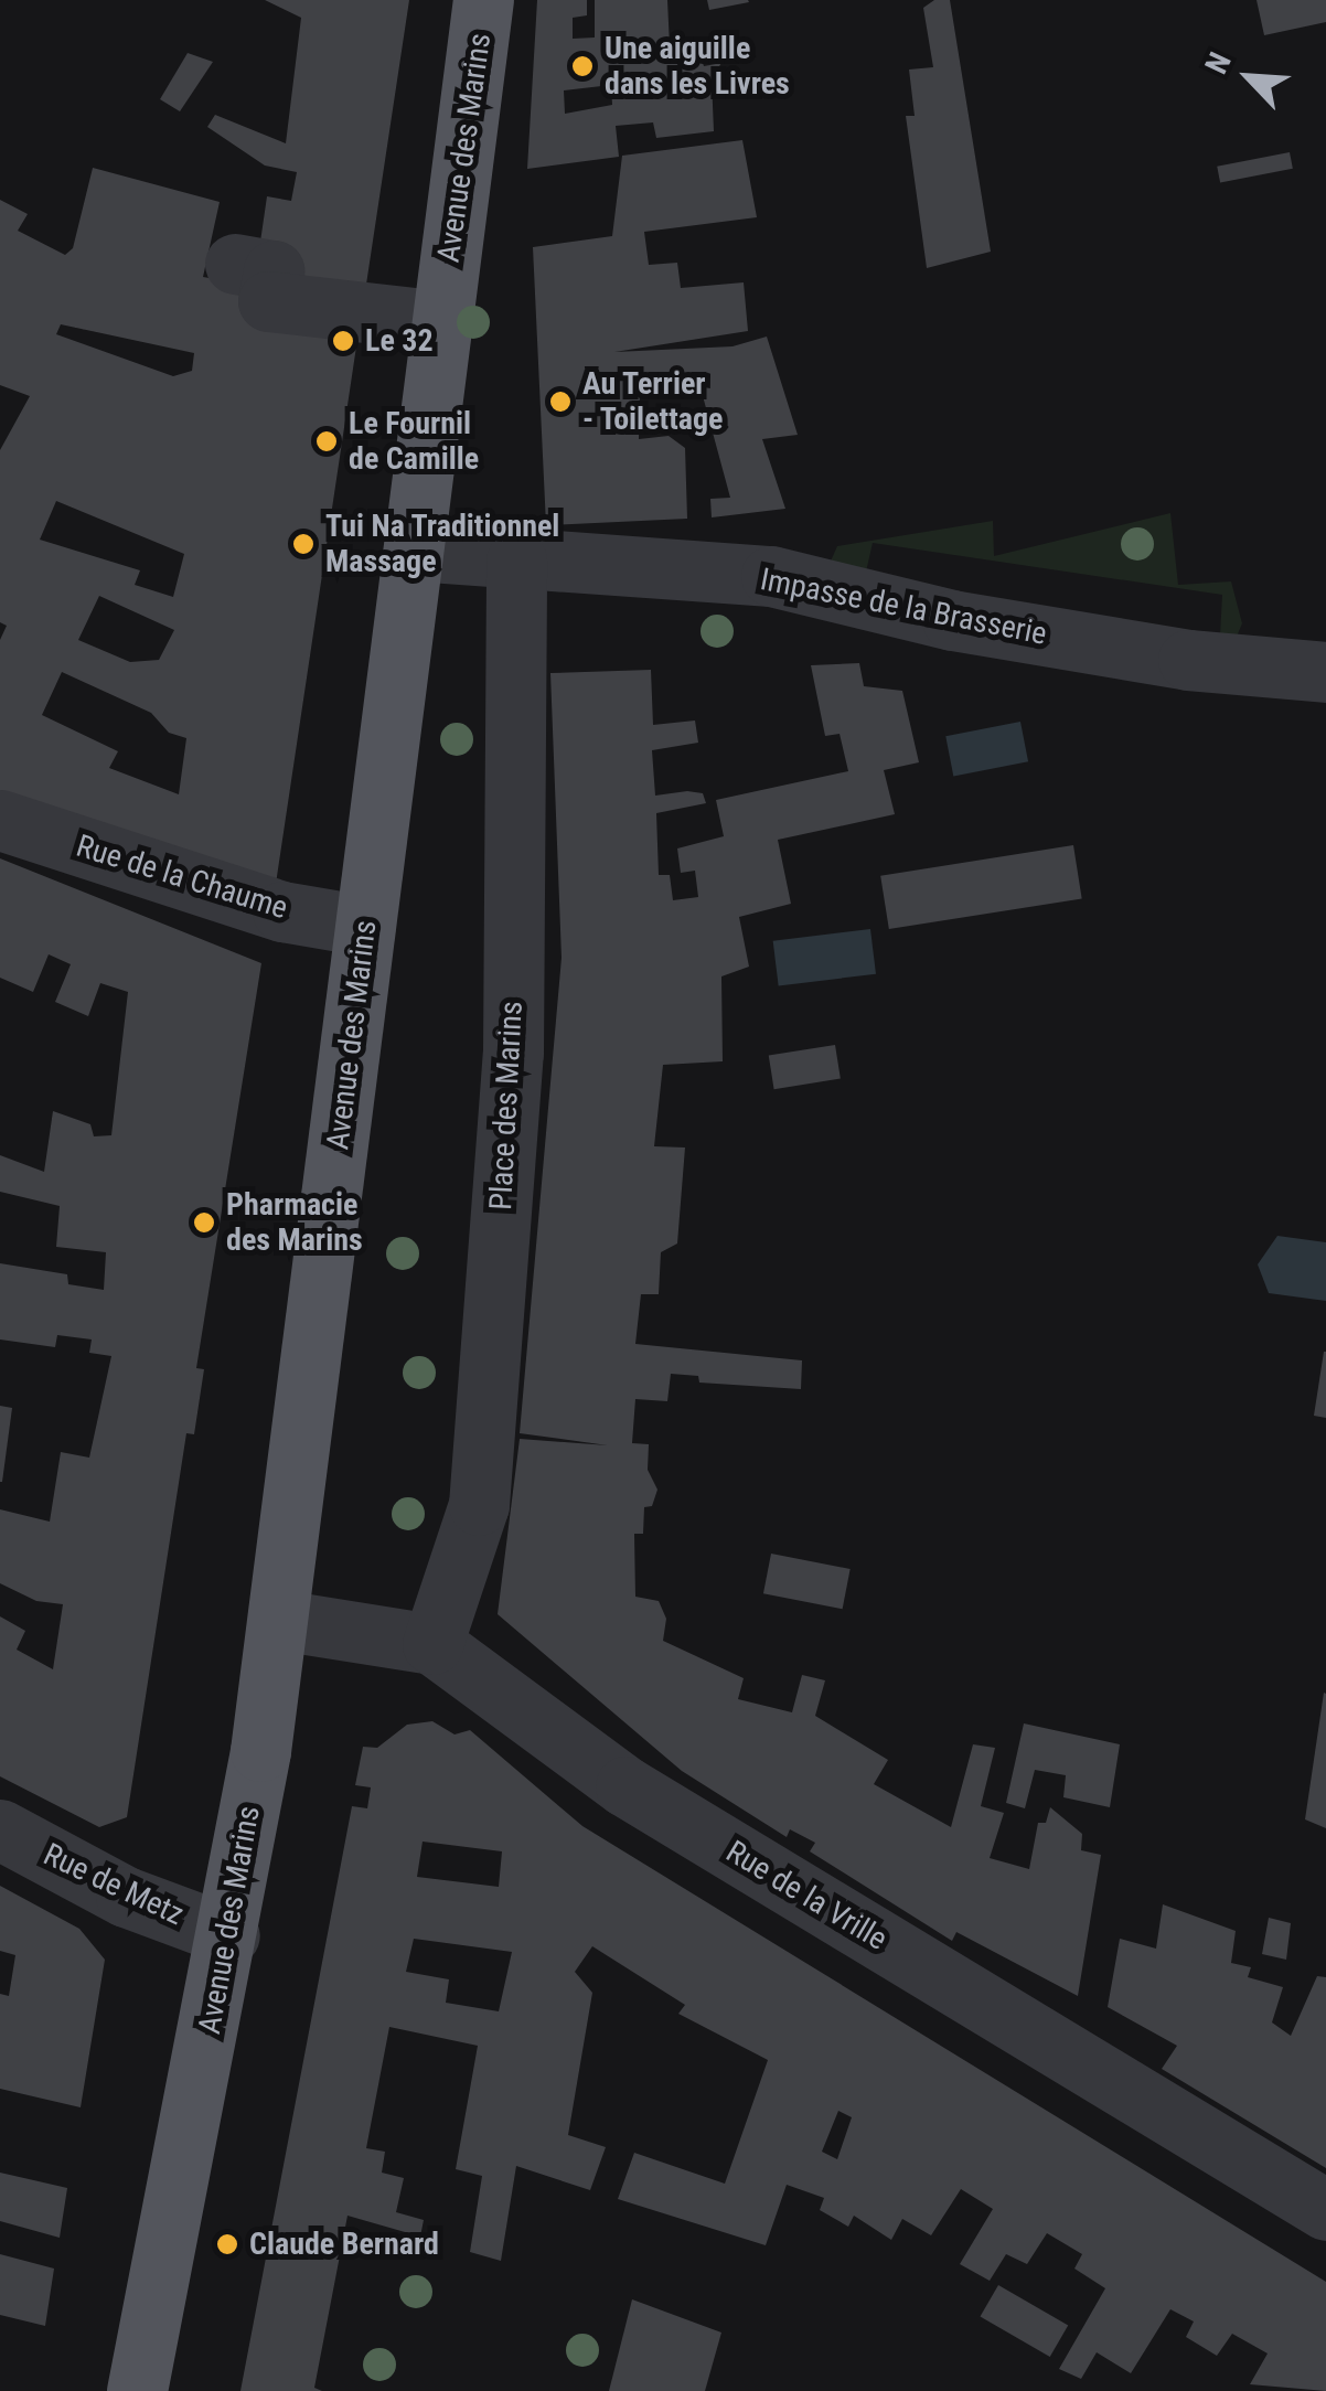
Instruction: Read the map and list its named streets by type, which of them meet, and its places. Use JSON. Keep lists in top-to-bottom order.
{
  "streets": {
    "main road": ["Avenue des Marins"],
    "street": [
      "Impasse de la Brasserie",
      "Rue de la Chaume",
      "Place des Marins",
      "Rue de Metz",
      "Rue de la Vrille"
    ]
  },
  "crossings": [
    ["Avenue des Marins", "Impasse de la Brasserie"],
    ["Avenue des Marins", "Rue de la Chaume"],
    ["Avenue des Marins", "Rue de Metz"],
    ["Avenue des Marins", "Rue de la Vrille"],
    ["Impasse de la Brasserie", "Place des Marins"],
    ["Place des Marins", "Rue de la Vrille"]
  ],
  "places": [
    "Une aiguille dans les Livres",
    "Le 32",
    "Au Terrier - Toilettage",
    "Le Fournil de Camille",
    "Tui Na Traditionnel Massage",
    "Pharmacie des Marins",
    "Claude Bernard"
  ],
  "north": "top left"
}
